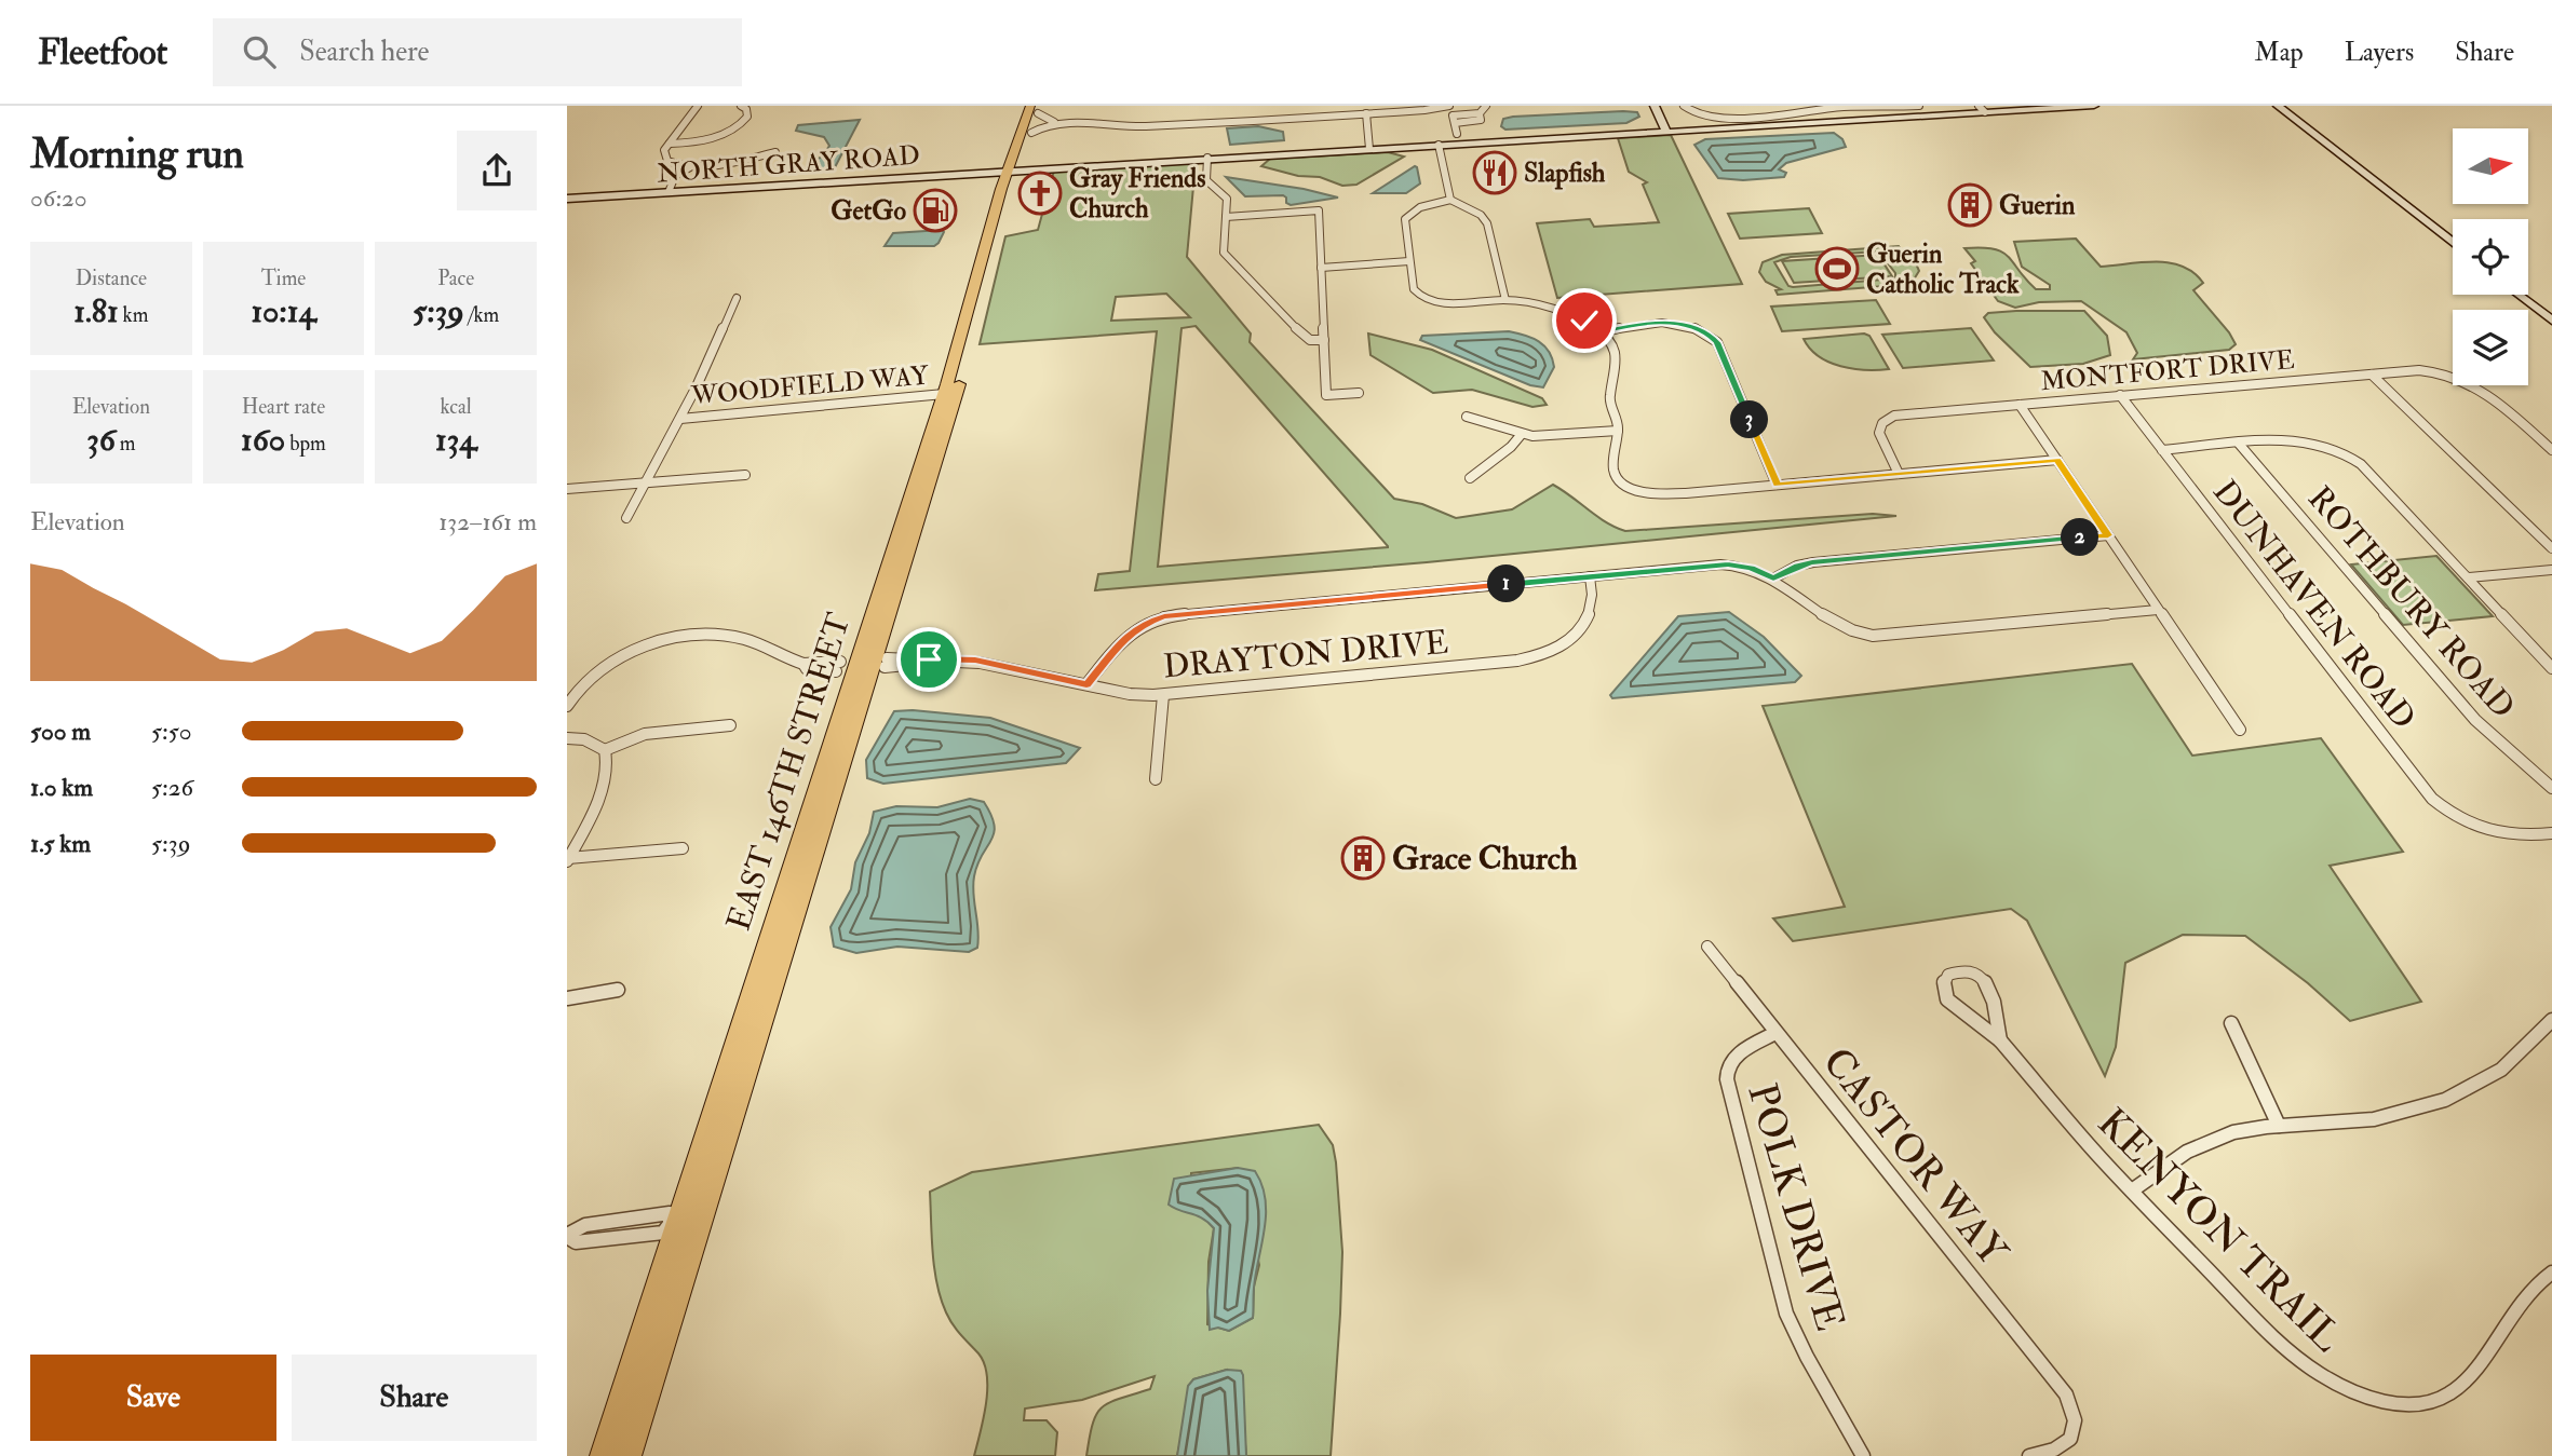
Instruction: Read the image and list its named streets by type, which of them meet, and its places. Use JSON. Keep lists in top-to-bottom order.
{
  "streets": {
    "main road": ["EAST 146TH STREET"],
    "street": [
      "NORTH GRAY ROAD",
      "MONTFORT DRIVE",
      "WOODFIELD WAY",
      "ROTHBURY ROAD",
      "DUNHAVEN ROAD",
      "DRAYTON DRIVE",
      "CASTOR WAY",
      "POLK DRIVE",
      "KENYON TRAIL"
    ]
  },
  "crossings": [
    ["NORTH GRAY ROAD", "EAST 146TH STREET"],
    ["MONTFORT DRIVE", "DUNHAVEN ROAD"],
    ["WOODFIELD WAY", "EAST 146TH STREET"],
    ["CASTOR WAY", "POLK DRIVE"]
  ],
  "places": {
    "restaurant": ["Slapfish"],
    "church": ["Gray Friends Church"],
    "building": ["Guerin", "Grace Church"],
    "fuel station": ["GetGo"],
    "sports": ["Guerin Catholic Track"]
  },
  "north": "right",
  "page": {
    "header": "Fleetfoot",
    "search": "Search here",
    "nav": ["Map", "Layers", "Share"],
    "heading": ["Morning run", "06:20"],
    "stats": [
      ["Distance", "1.81 km"],
      ["Time", "10:14"],
      ["Pace", "5:39 /km"],
      ["Elevation", "36 m"],
      ["Heart rate", "160 bpm"],
      ["kcal", "134"]
    ],
    "pins": ["3", "2", "1"],
    "chart": ["Elevation", "132–161 m"],
    "list": [
      {
        "name": "500 m",
        "note": "5:50"
      },
      {
        "name": "1.0 km",
        "note": "5:26"
      },
      {
        "name": "1.5 km",
        "note": "5:39"
      }
    ],
    "buttons": ["Save", "Share"]
  }
}
